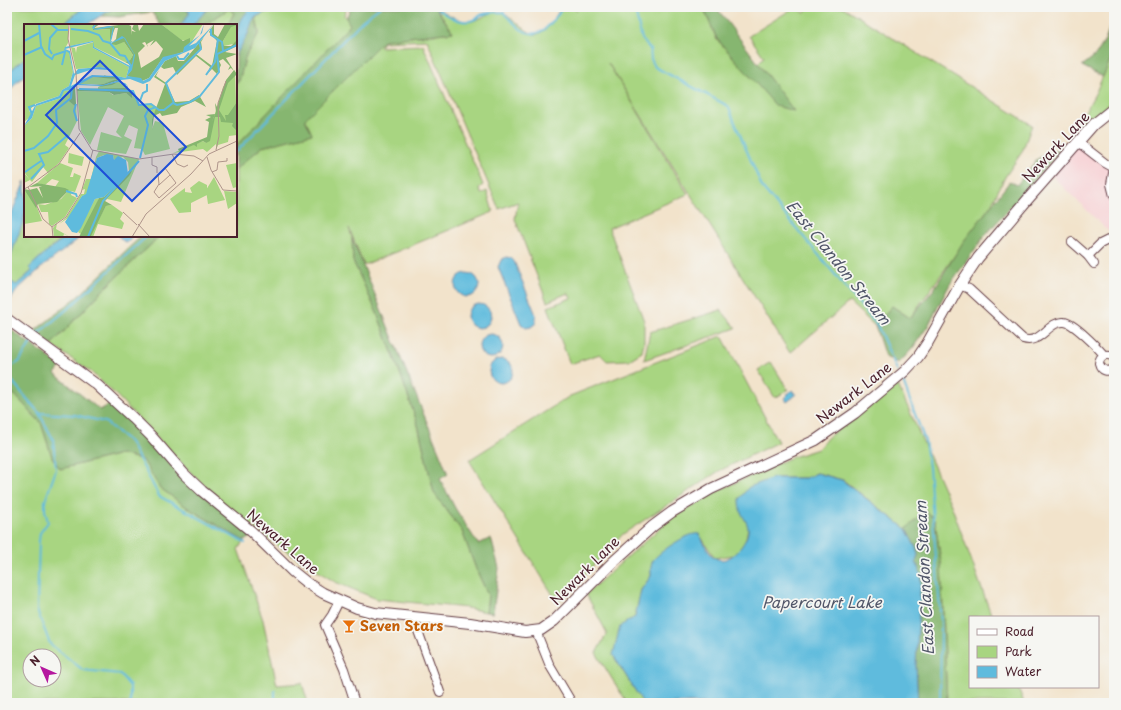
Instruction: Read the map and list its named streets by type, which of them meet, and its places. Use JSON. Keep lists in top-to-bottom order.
{
  "streets": {
    "main road": ["Newark Lane"]
  },
  "water": ["East Clandon Stream", "Papercourt Lake"],
  "places": {
    "bar": ["Seven Stars"]
  },
  "legend": ["Road", "Park", "Water"],
  "north": "top left"
}
